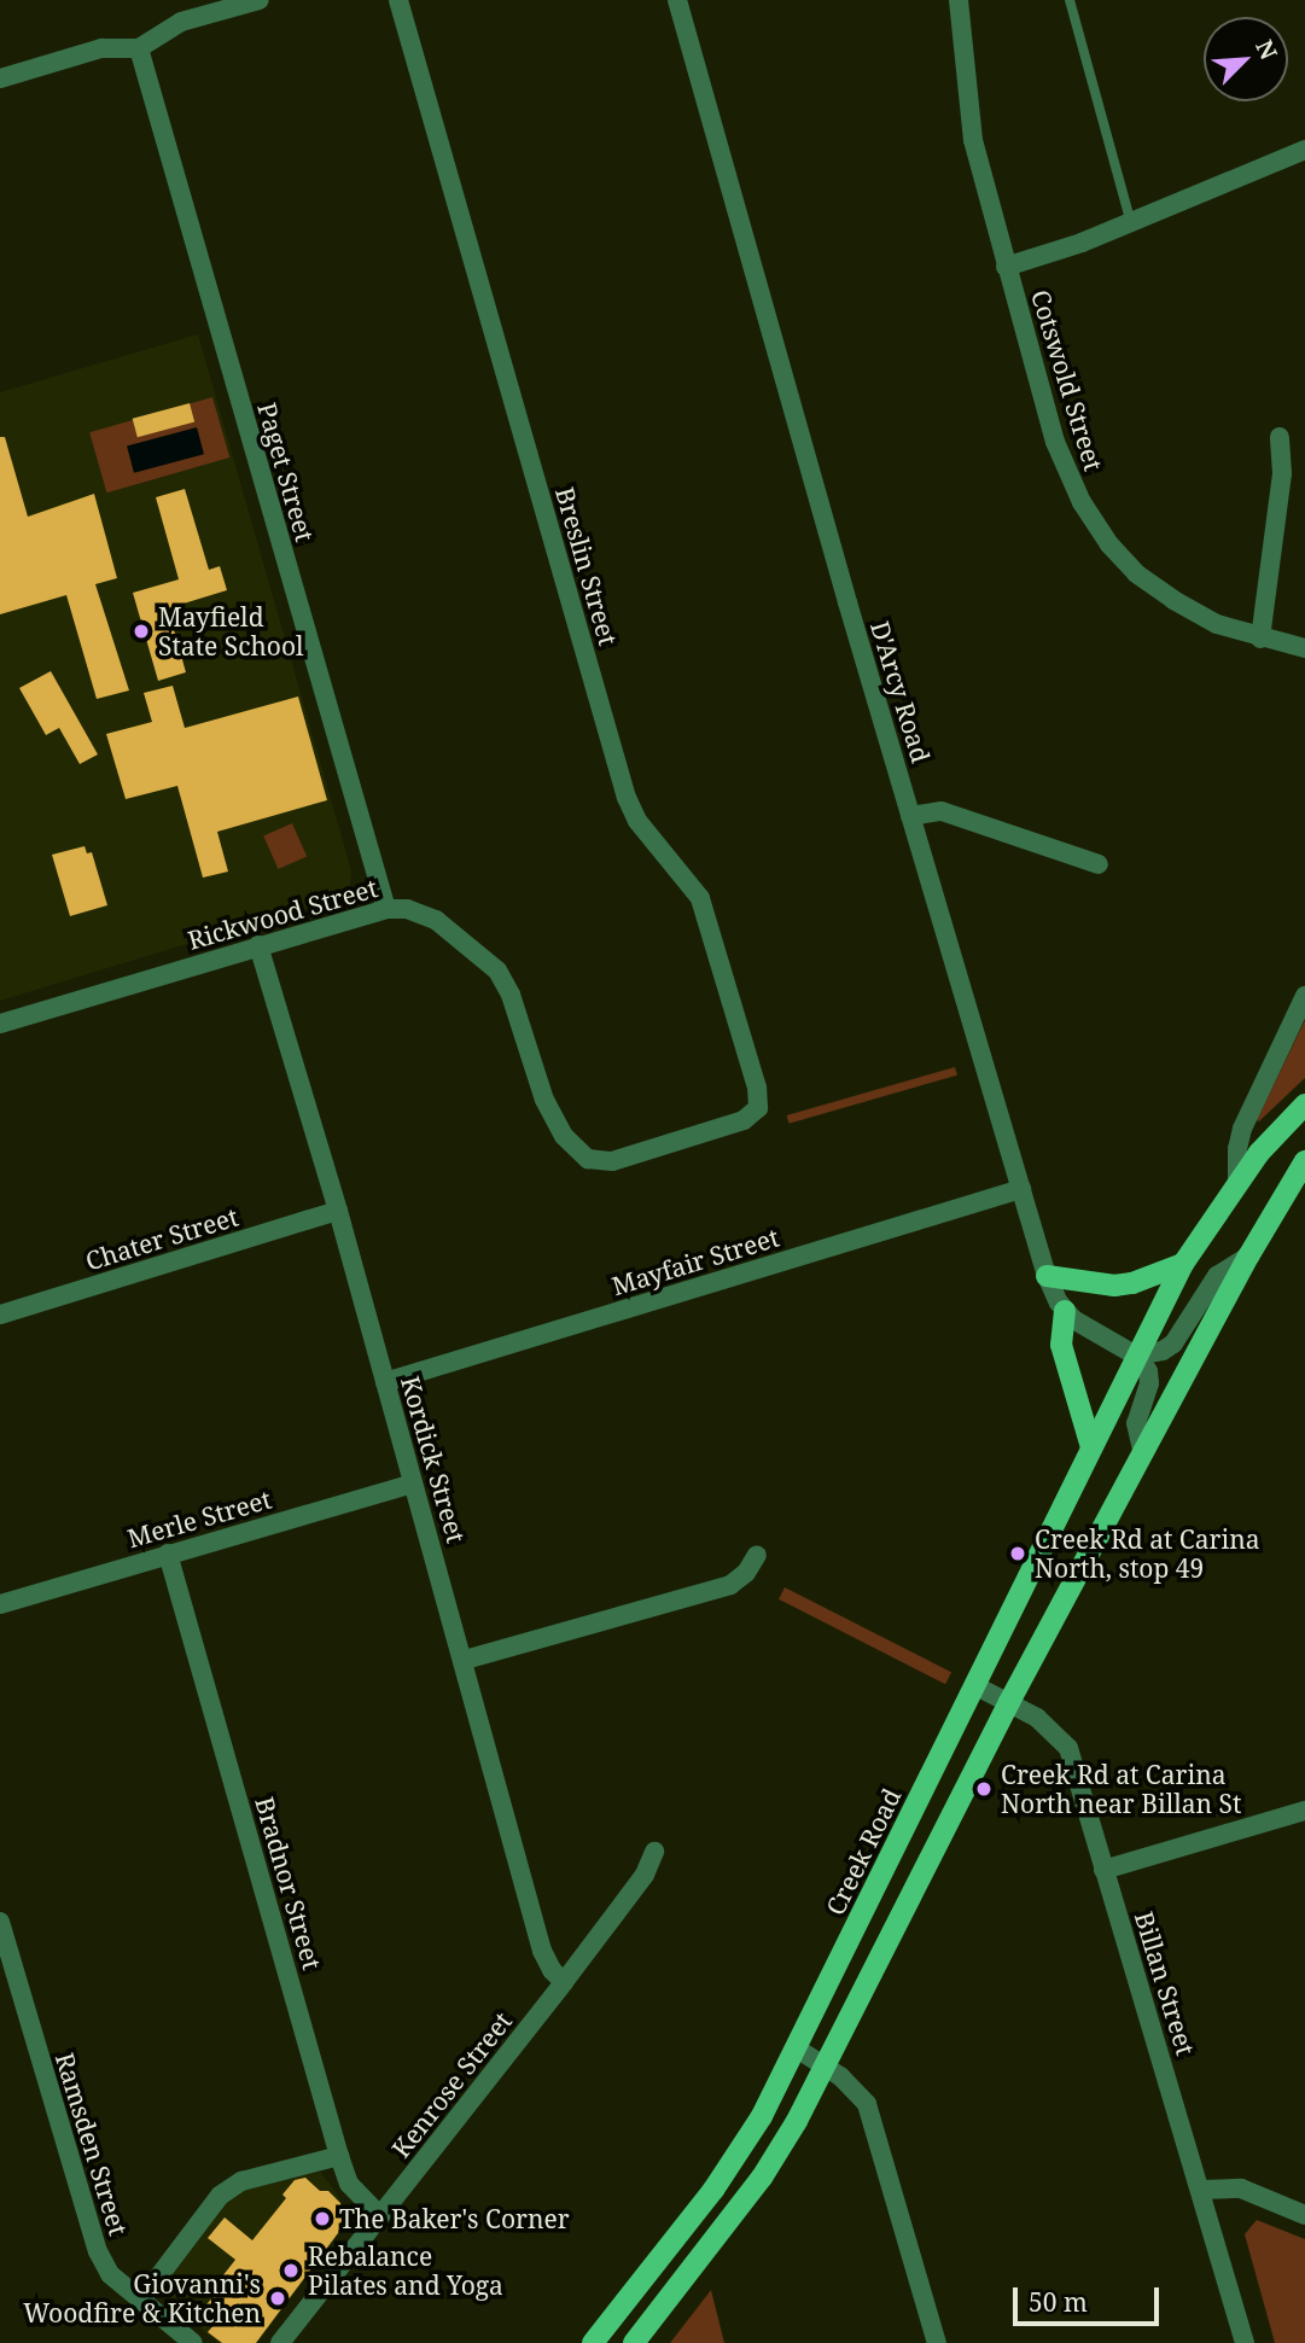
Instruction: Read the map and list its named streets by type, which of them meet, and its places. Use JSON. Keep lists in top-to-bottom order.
{
  "streets": {
    "main road": ["Creek Road"],
    "street": [
      "Cotswold Street",
      "Paget Street",
      "Breslin Street",
      "D'Arcy Road",
      "Rickwood Street",
      "Chater Street",
      "Mayfair Street",
      "Kordick Street",
      "Merle Street",
      "Bradnor Street",
      "Billan Street",
      "Kenrose Street",
      "Ramsden Street"
    ]
  },
  "crossings": [
    ["Paget Street", "Rickwood Street"],
    ["Breslin Street", "Rickwood Street"],
    ["D'Arcy Road", "Mayfair Street"],
    ["D'Arcy Road", "Creek Road"],
    ["Rickwood Street", "Kordick Street"],
    ["Chater Street", "Kordick Street"],
    ["Mayfair Street", "Kordick Street"],
    ["Kordick Street", "Merle Street"],
    ["Kordick Street", "Kenrose Street"],
    ["Merle Street", "Bradnor Street"],
    ["Creek Road", "Billan Street"],
    ["Bradnor Street", "Kenrose Street"]
  ],
  "places": [
    "Mayfield State School",
    "Creek Rd at Carina North, stop 49",
    "Creek Rd at Carina North near Billan St",
    "The Baker's Corner",
    "Rebalance Pilates and Yoga",
    "Giovanni's Woodfire & Kitchen"
  ],
  "scale_bar": "50 m",
  "north": "top right"
}
